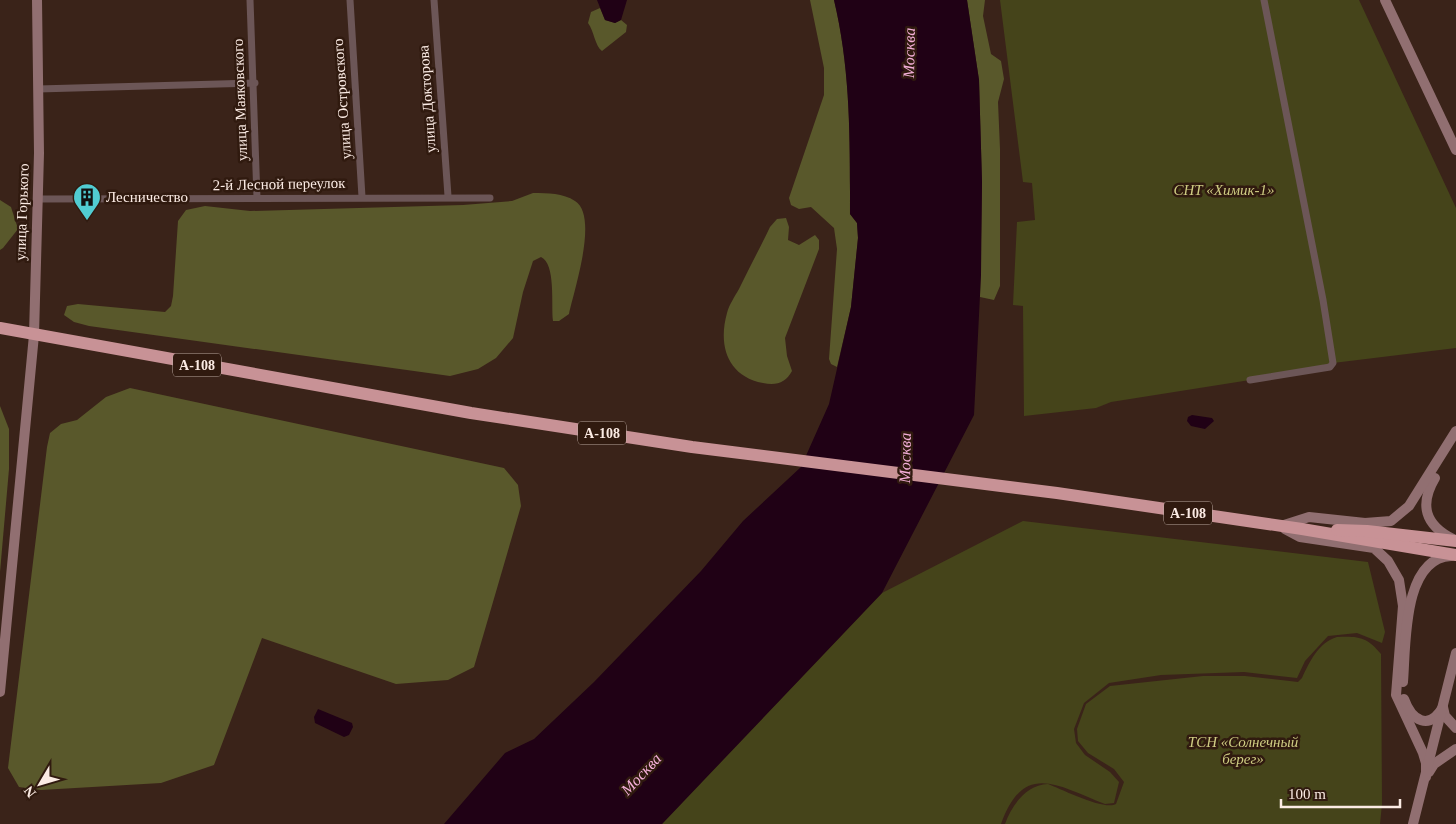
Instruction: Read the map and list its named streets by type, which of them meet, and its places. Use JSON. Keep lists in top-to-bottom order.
{
  "streets": {
    "highway": ["А-108"],
    "street": [
      "улица Островского",
      "улица Докторова",
      "улица Маяковского",
      "2-й Лесной переулок",
      "улица Горького"
    ]
  },
  "crossings": [
    ["улица Островского", "2-й Лесной переулок"],
    ["улица Докторова", "2-й Лесной переулок"],
    ["улица Маяковского", "2-й Лесной переулок"],
    ["2-й Лесной переулок", "улица Горького"],
    ["улица Горького", "А-108"]
  ],
  "water": ["Москва"],
  "parks": ["СНТ «Химик-1»", "ТСН «Солнечный берег»"],
  "places": {
    "building": ["Лесничество"]
  },
  "scale_bar": "100 m",
  "north": "bottom left"
}
